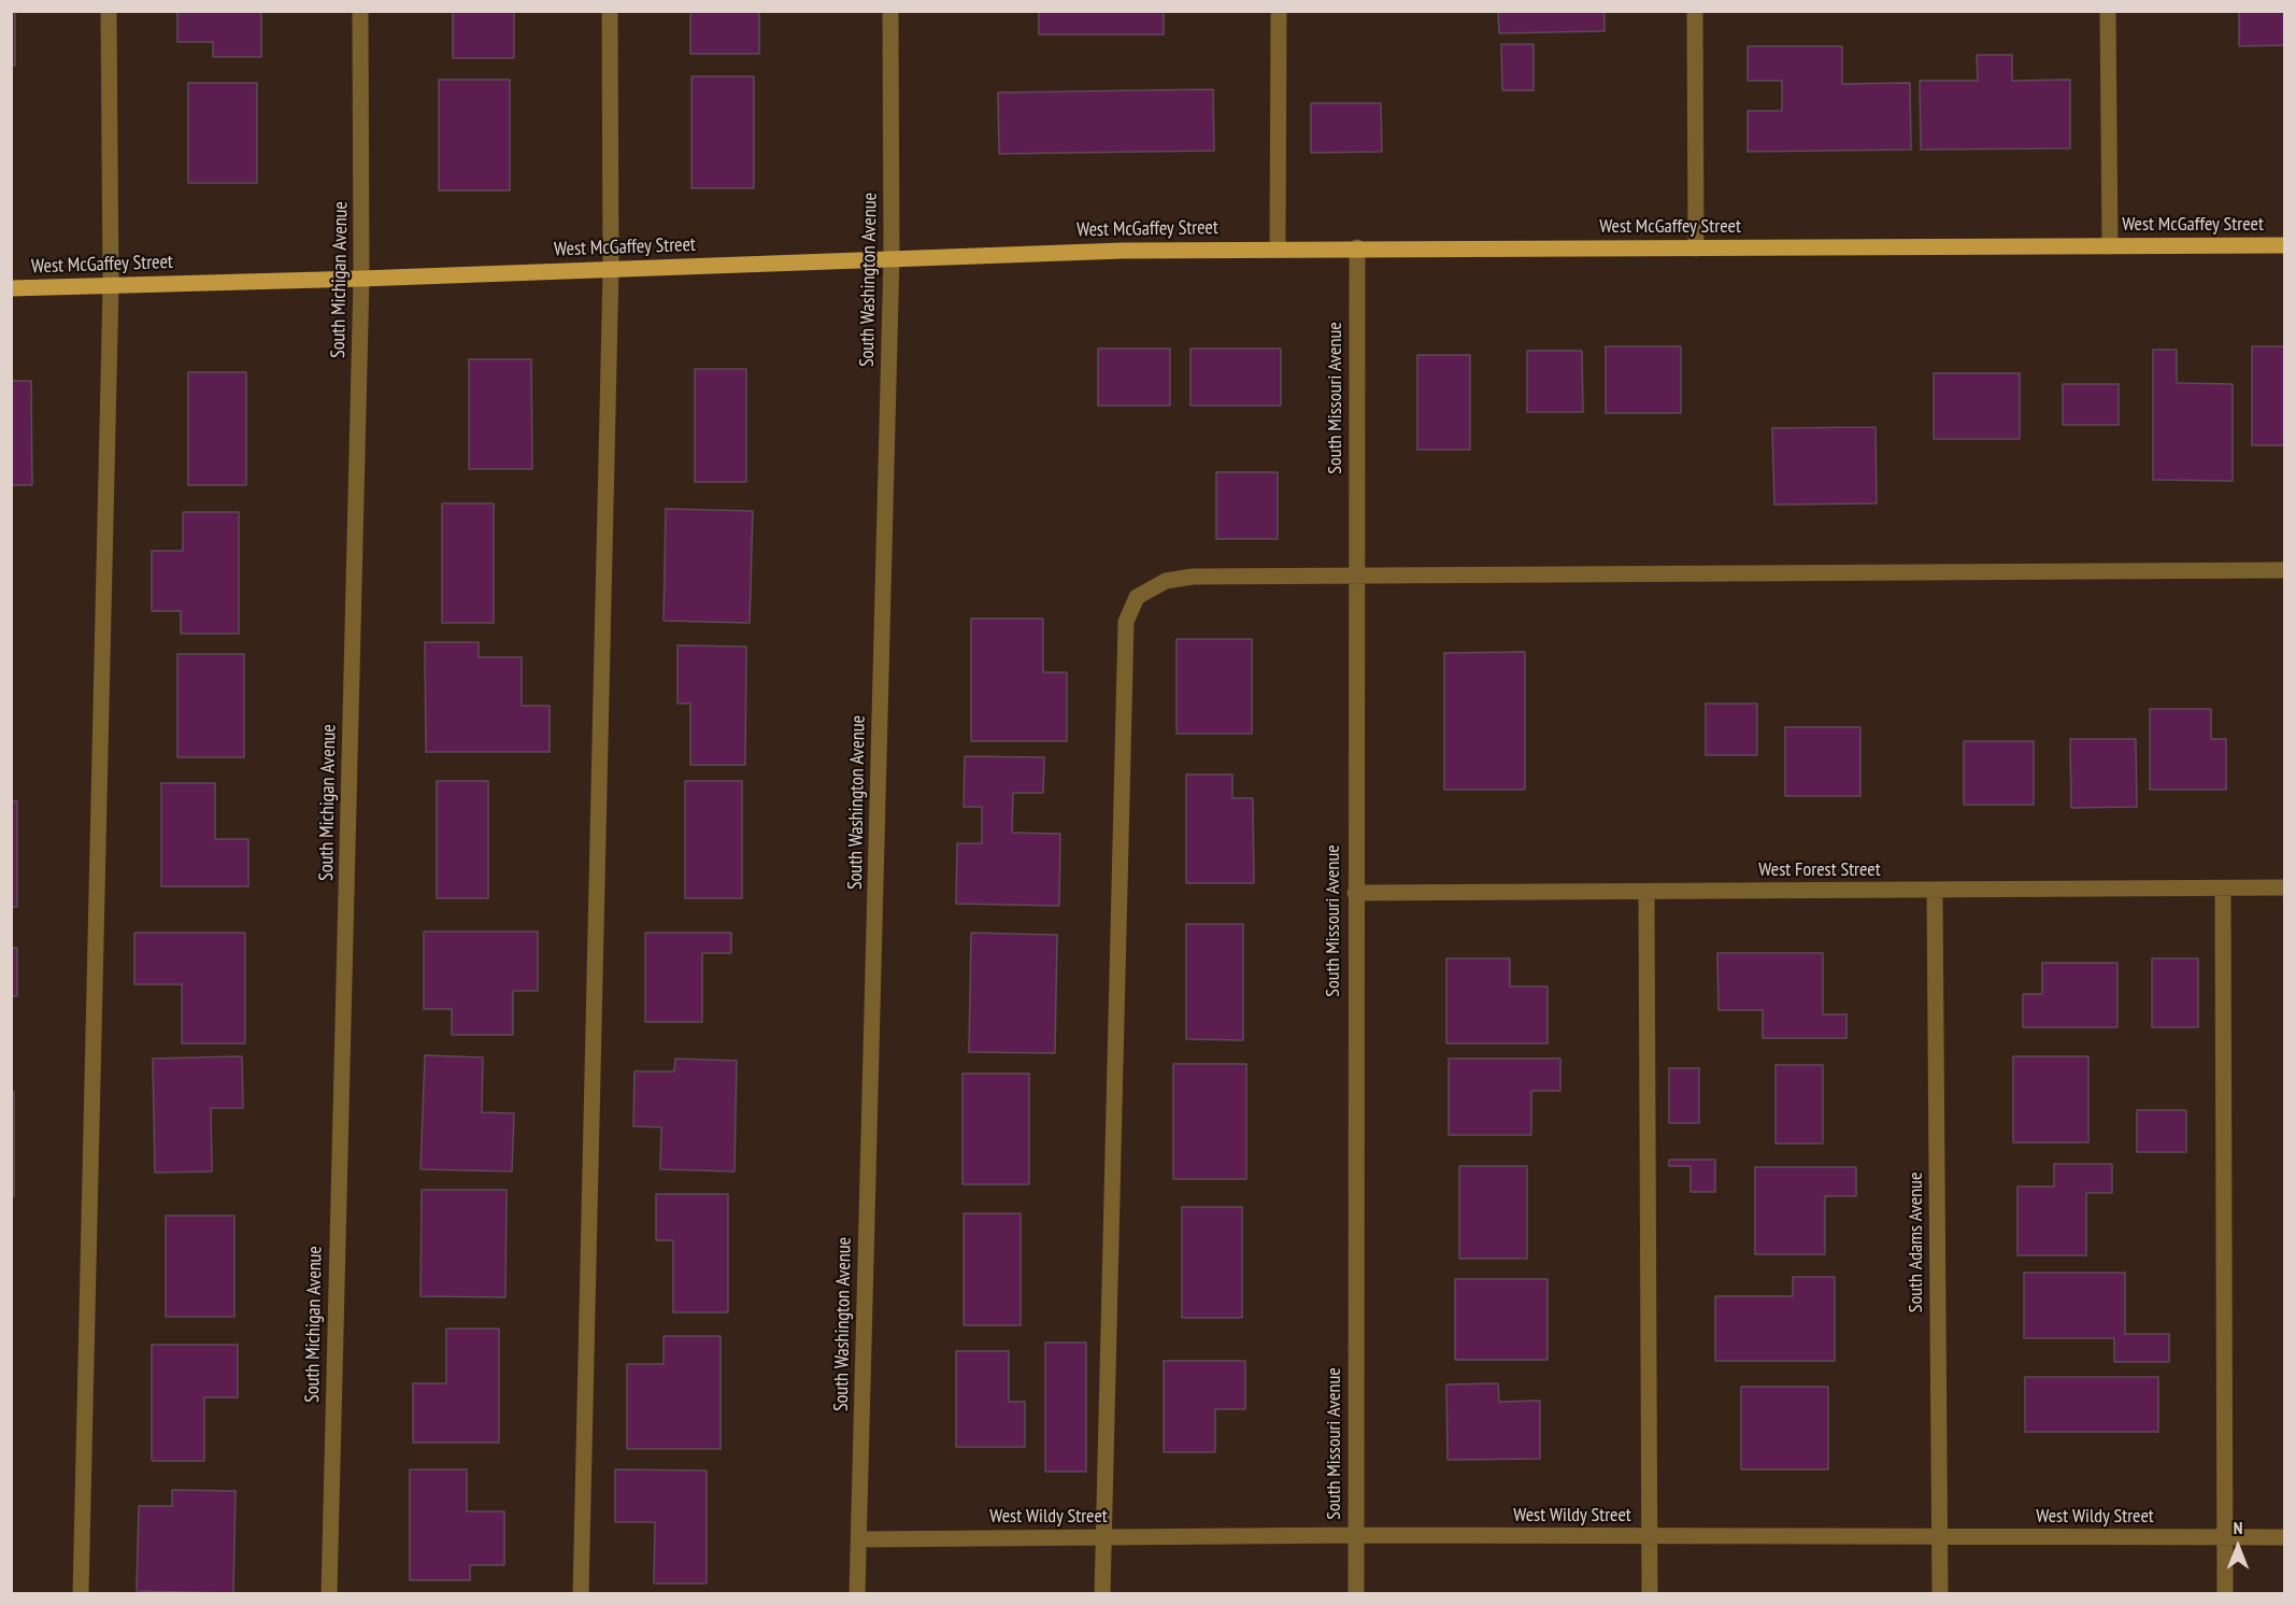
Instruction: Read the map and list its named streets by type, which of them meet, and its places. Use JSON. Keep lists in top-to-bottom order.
{
  "streets": {
    "main road": ["West McGaffey Street"],
    "street": [
      "South Michigan Avenue",
      "South Washington Avenue",
      "South Missouri Avenue",
      "West Forest Street",
      "South Adams Avenue",
      "West Wildy Street"
    ]
  },
  "crossings": [
    ["West McGaffey Street", "South Michigan Avenue"],
    ["West McGaffey Street", "South Washington Avenue"],
    ["West McGaffey Street", "South Missouri Avenue"],
    ["South Washington Avenue", "West Wildy Street"],
    ["South Missouri Avenue", "West Forest Street"],
    ["South Missouri Avenue", "West Wildy Street"],
    ["West Forest Street", "South Adams Avenue"],
    ["South Adams Avenue", "West Wildy Street"]
  ],
  "north": "top"
}
